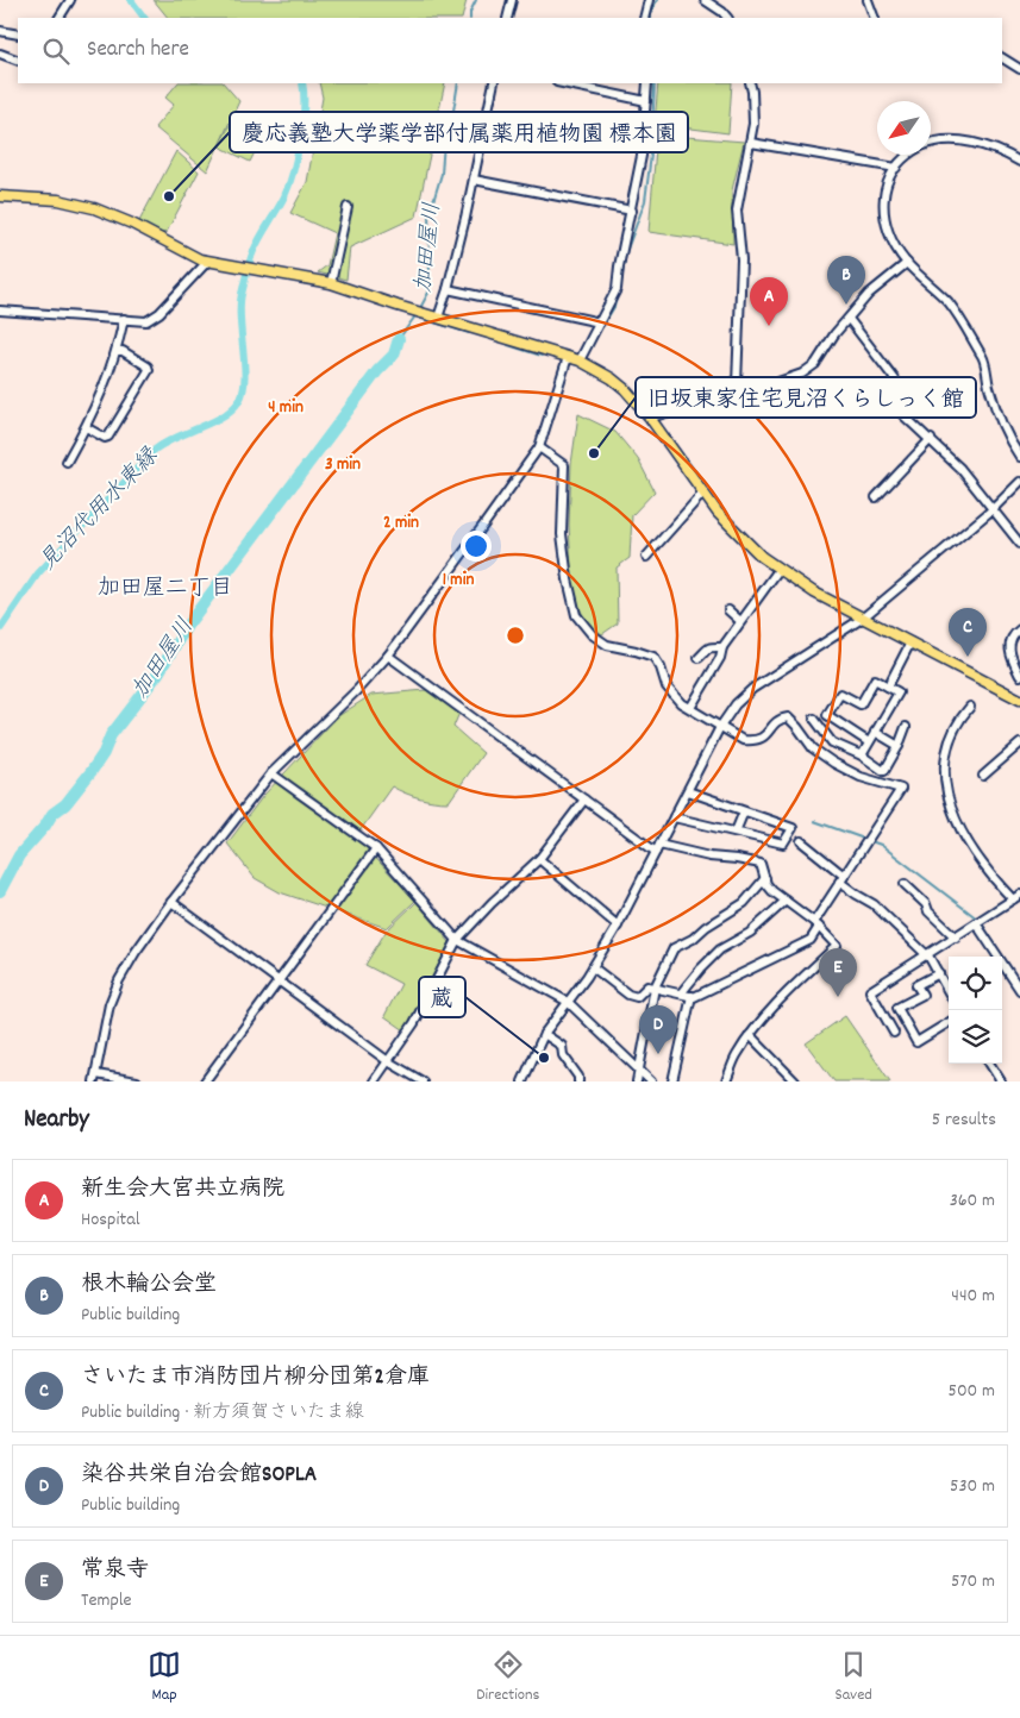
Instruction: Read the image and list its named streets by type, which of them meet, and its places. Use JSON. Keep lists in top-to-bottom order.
{
  "districts": ["加田屋二丁目"],
  "water": ["加田屋川", "見沼代用水東縁"],
  "places": ["慶応義塾大学薬学部付属薬用植物園 標本園", "旧坂東家住宅見沼くらしっく館", "蔵"],
  "north": "bottom left",
  "page": {
    "search": "Search here",
    "pins": [
      "B",
      "A",
      "C",
      "E",
      "D"
    ],
    "heading": ["Nearby", "5 results"],
    "list": [
      {
        "mark": "A",
        "name": "新生会大宮共立病院",
        "note": "Hospital",
        "value": "360 m"
      },
      {
        "mark": "B",
        "name": "根木輪公会堂",
        "note": "Public building",
        "value": "440 m"
      },
      {
        "mark": "C",
        "name": "さいたま市消防団片柳分団第2倉庫",
        "note": "Public building · 新方須賀さいたま線",
        "value": "500 m"
      },
      {
        "mark": "D",
        "name": "染谷共栄自治会館SOPLA",
        "note": "Public building",
        "value": "530 m"
      },
      {
        "mark": "E",
        "name": "常泉寺",
        "note": "Temple",
        "value": "570 m"
      }
    ],
    "nav": ["Map", "Directions", "Saved"]
  },
  "rings": [
    "4 min",
    "3 min",
    "2 min",
    "1 min"
  ]
}
